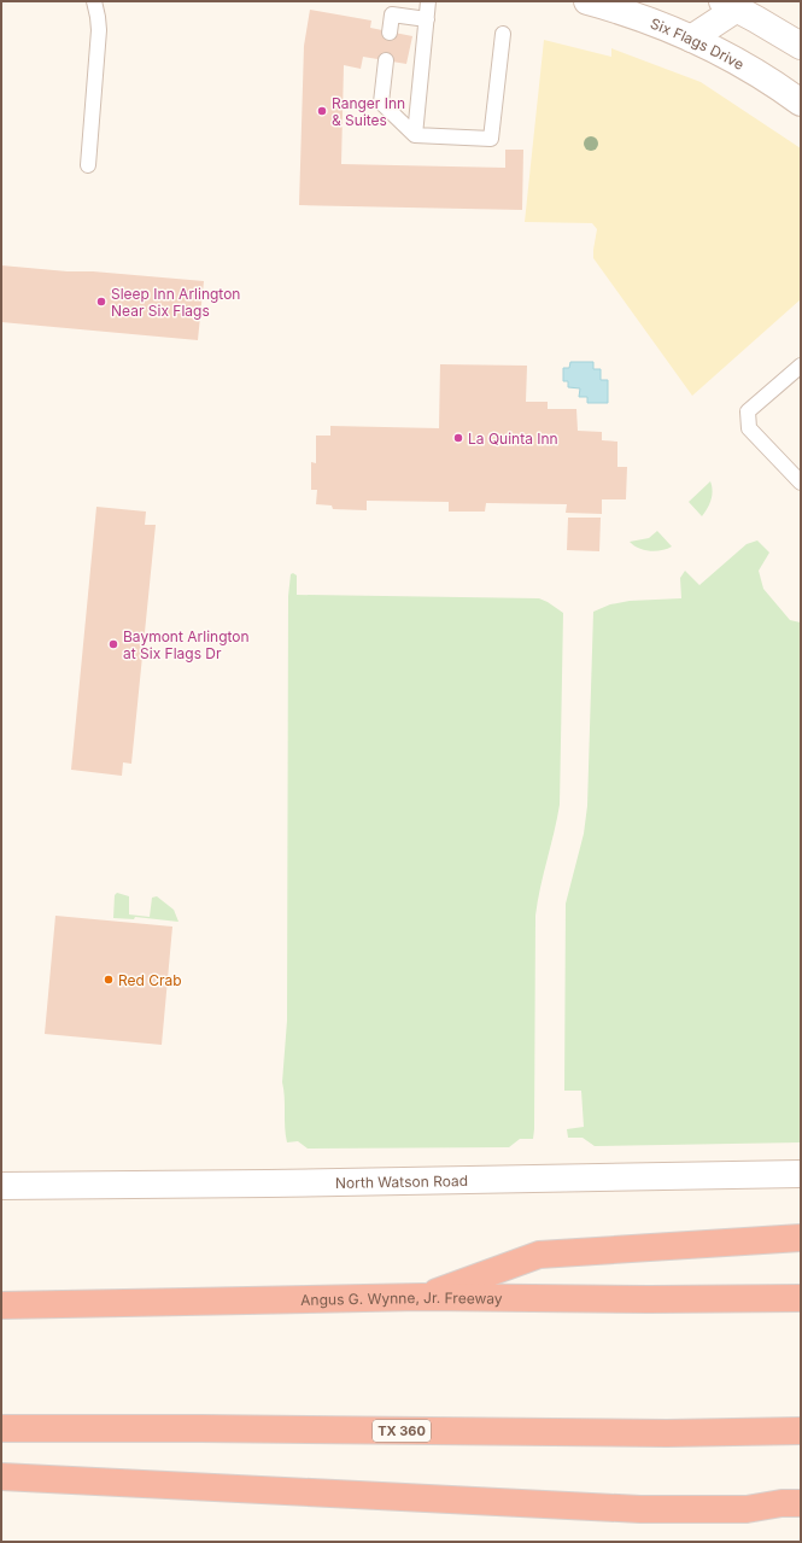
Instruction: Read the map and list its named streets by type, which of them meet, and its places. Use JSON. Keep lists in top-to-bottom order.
{
  "streets": {
    "highway": ["Angus G. Wynne, Jr. Freeway", "TX 360"],
    "main road": ["Six Flags Drive", "North Watson Road"]
  },
  "places": [
    "Ranger Inn & Suites",
    "Sleep Inn Arlington Near Six Flags",
    "La Quinta Inn",
    "Baymont Arlington at Six Flags Dr",
    "Red Crab"
  ]
}
